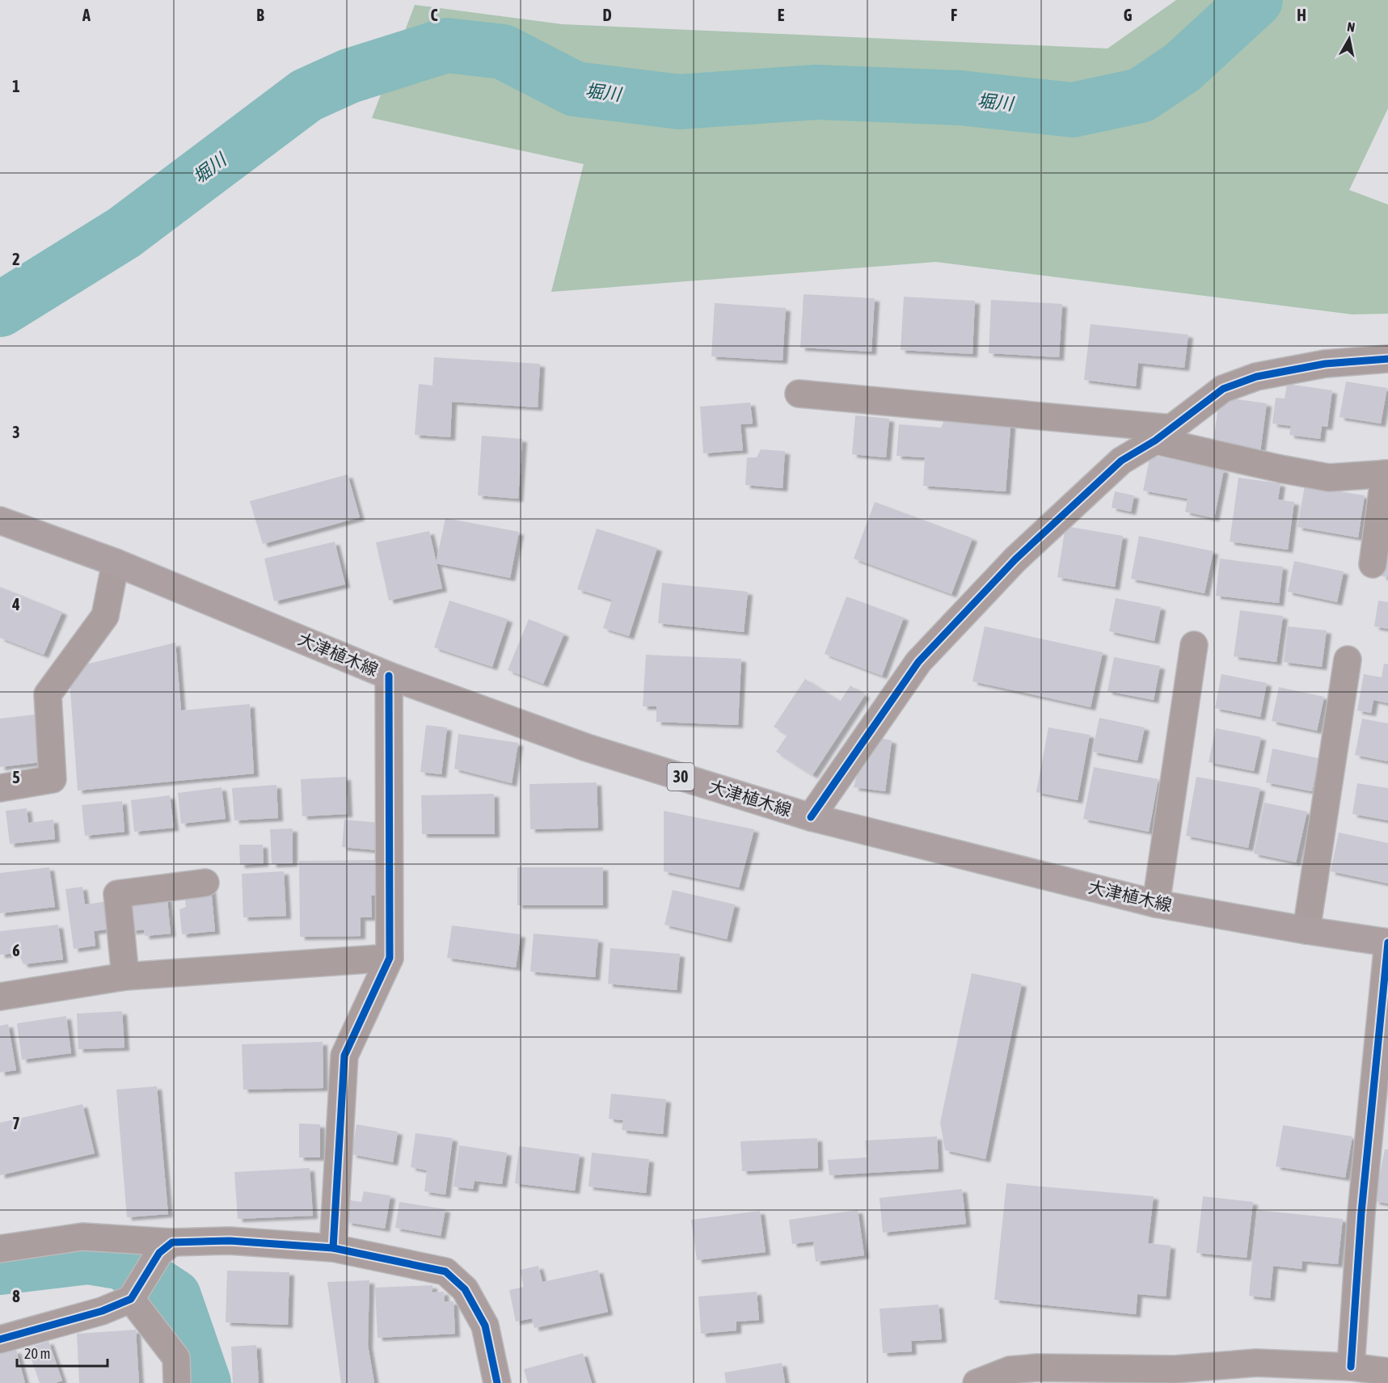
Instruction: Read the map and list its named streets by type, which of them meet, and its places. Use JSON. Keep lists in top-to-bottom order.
{
  "streets": {
    "main road": ["大津植木線", "30"]
  },
  "water": ["堀川"],
  "scale_bar": "20 m",
  "north": "top",
  "grid": {
    "columns": [
      "A",
      "B",
      "C",
      "D",
      "E",
      "F",
      "G",
      "H"
    ],
    "rows": [
      "1",
      "2",
      "3",
      "4",
      "5",
      "6",
      "7",
      "8"
    ]
  }
}
